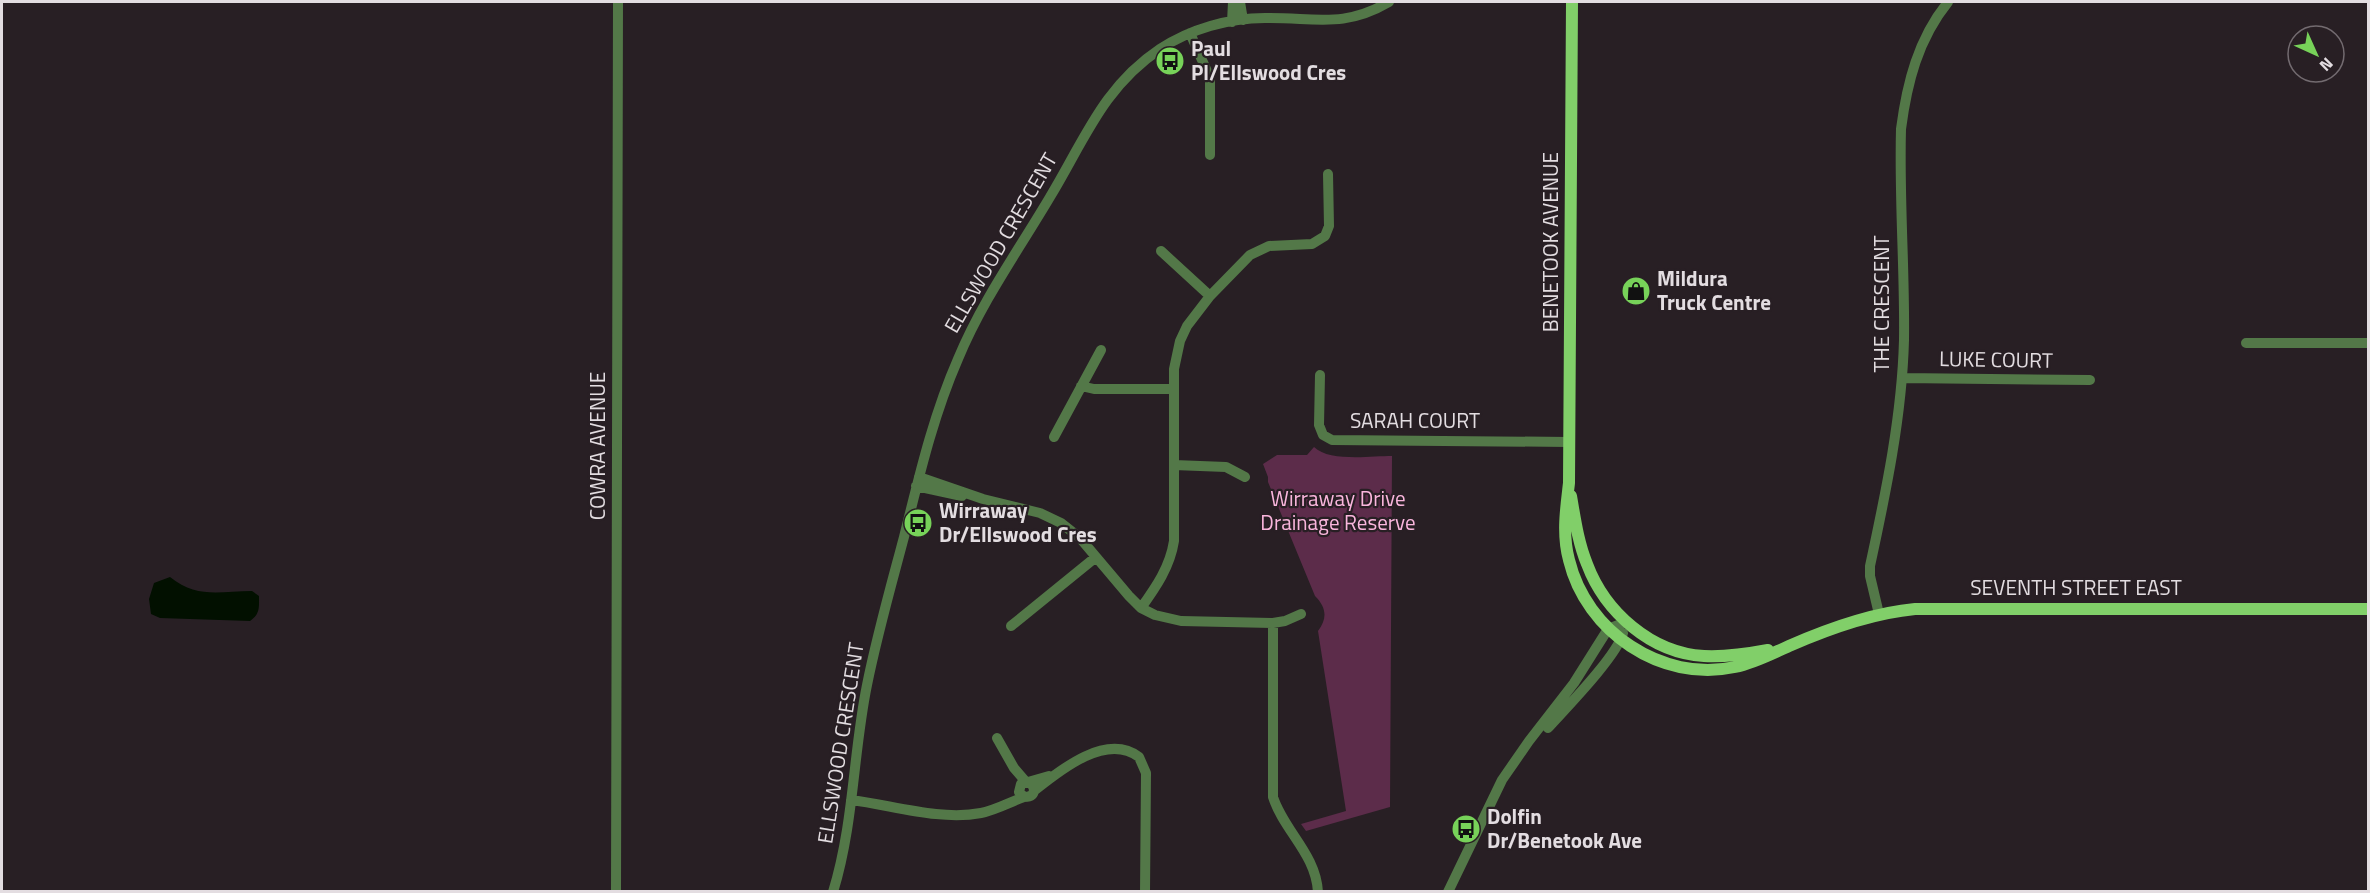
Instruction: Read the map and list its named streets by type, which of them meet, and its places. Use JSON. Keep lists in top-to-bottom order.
{
  "streets": {
    "main road": ["BENETOOK AVENUE", "SEVENTH STREET EAST"],
    "street": [
      "ELLSWOOD CRESCENT",
      "THE CRESCENT",
      "LUKE COURT",
      "SARAH COURT",
      "COWRA AVENUE"
    ]
  },
  "crossings": [
    ["BENETOOK AVENUE", "SARAH COURT"],
    ["BENETOOK AVENUE", "SEVENTH STREET EAST"],
    ["THE CRESCENT", "LUKE COURT"],
    ["THE CRESCENT", "SEVENTH STREET EAST"]
  ],
  "parks": ["Wirraway Drive Drainage Reserve"],
  "places": {
    "bus stop": ["Paul Pl/Ellswood Cres", "Wirraway Dr/Ellswood Cres", "Dolfin Dr/Benetook Ave"],
    "shop": ["Mildura Truck Centre"]
  },
  "north": "bottom right"
}
